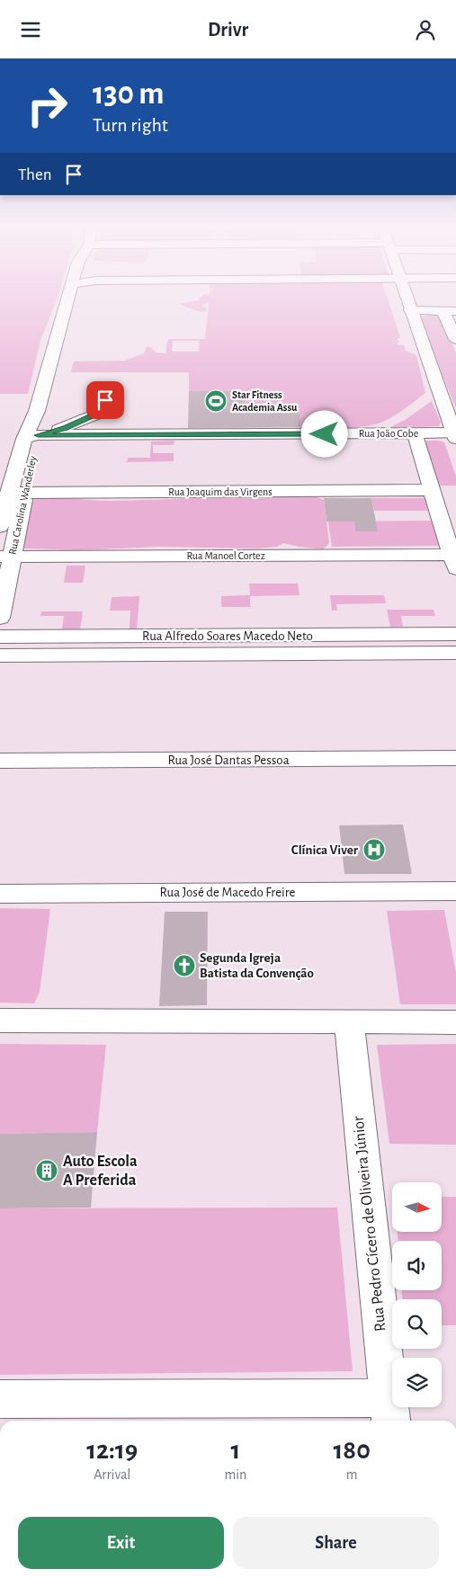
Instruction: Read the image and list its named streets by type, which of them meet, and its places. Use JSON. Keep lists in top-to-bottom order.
{
  "streets": {
    "street": [
      "Rua João Cobe",
      "Rua Joaquim das Virgens",
      "Rua Carolina Wanderley",
      "Rua Manoel Cortez",
      "Rua Alfredo Soares Macedo Neto",
      "Rua José Dantas Pessoa",
      "Rua José de Macedo Freire",
      "Rua Pedro Cícero de Oliveira Júnior"
    ]
  },
  "crossings": [
    ["Rua João Cobe", "Rua Carolina Wanderley"],
    ["Rua Joaquim das Virgens", "Rua Carolina Wanderley"],
    ["Rua Carolina Wanderley", "Rua Manoel Cortez"]
  ],
  "places": {
    "sports": ["Star Fitness Academia Assu"],
    "hospital": ["Clínica Viver"],
    "church": ["Segunda Igreja Batista da Convenção"],
    "building": ["Auto Escola A Preferida"]
  },
  "north": "right",
  "page": {
    "header": "Drivr",
    "turn": ["130 m", "Turn right"],
    "then": "Then",
    "eta": [
      "12:19",
      "Arrival",
      "1",
      "min",
      "180",
      "m"
    ],
    "buttons": ["Exit", "Share"]
  }
}
